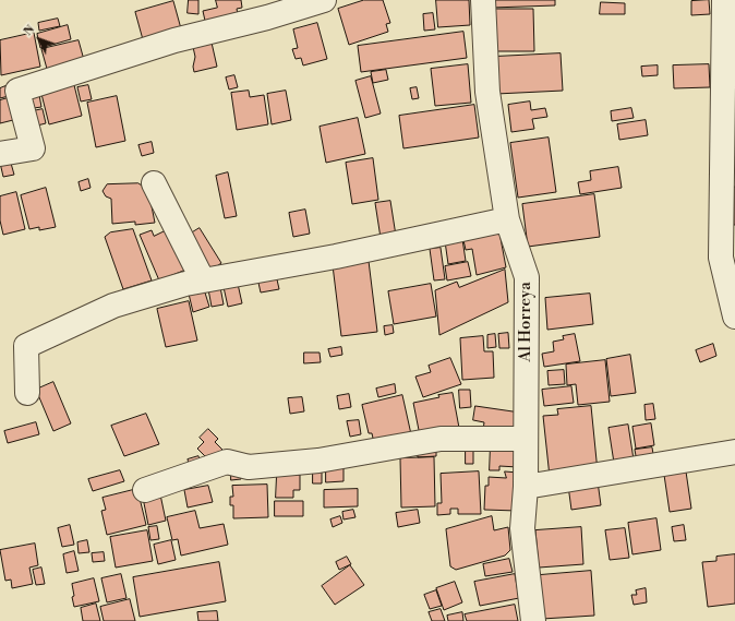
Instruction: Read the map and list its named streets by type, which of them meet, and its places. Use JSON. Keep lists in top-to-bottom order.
{
  "streets": {
    "street": ["Al Horreya"]
  },
  "north": "top left"
}
